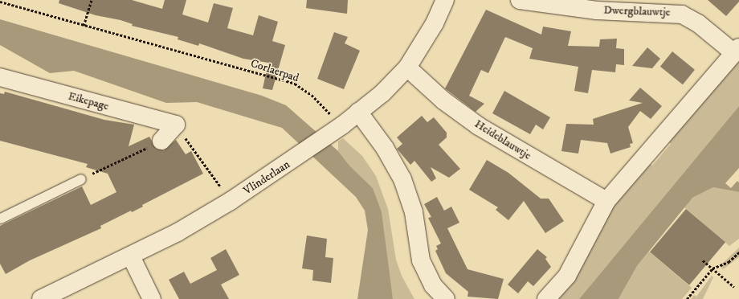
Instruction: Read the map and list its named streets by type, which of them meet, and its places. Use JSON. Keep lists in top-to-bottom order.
{
  "streets": {
    "street": [
      "Dwergblauwtje",
      "Eikepage",
      "Heideblauwtje",
      "Vlinderlaan"
    ],
    "path": ["Corlaerpad"]
  },
  "crossings": [
    ["Corlaerpad", "Vlinderlaan"],
    ["Heideblauwtje", "Vlinderlaan"]
  ]
}
